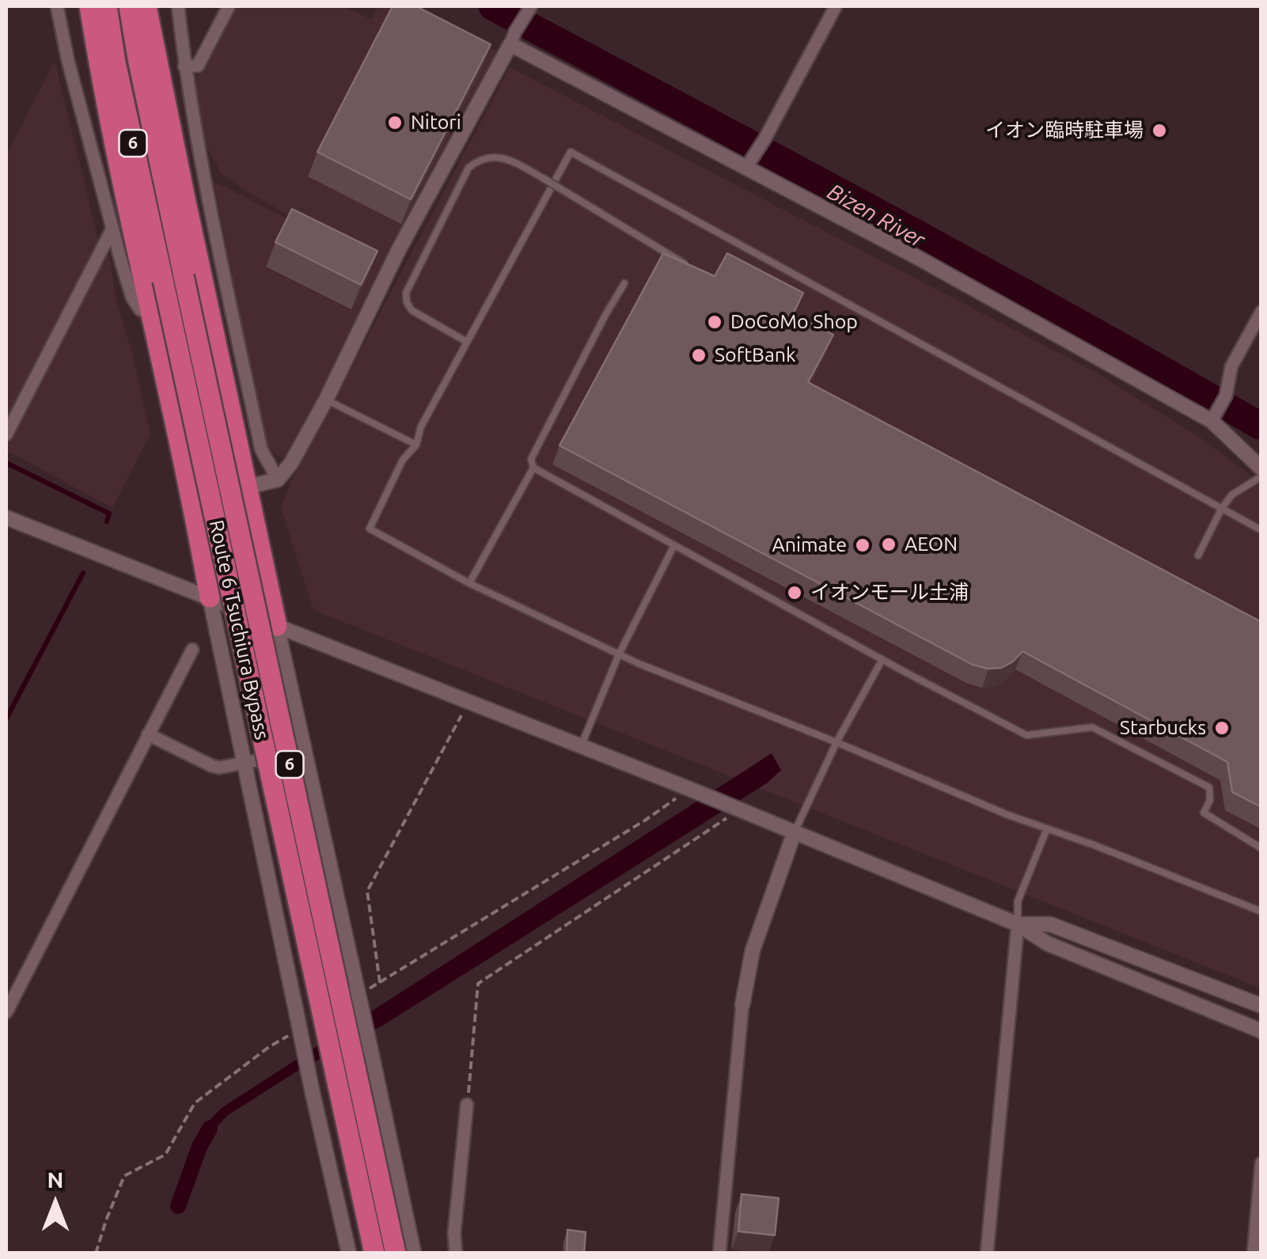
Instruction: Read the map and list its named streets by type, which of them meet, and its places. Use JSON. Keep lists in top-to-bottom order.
{
  "streets": {
    "highway": ["6", "Route 6 Tsuchiura Bypass"]
  },
  "water": ["Bizen River"],
  "places": [
    "Nitori",
    "イオン臨時駐車場",
    "DoCoMo Shop",
    "SoftBank",
    "AEON",
    "Animate",
    "イオンモール土浦",
    "Starbucks"
  ],
  "north": "top"
}
